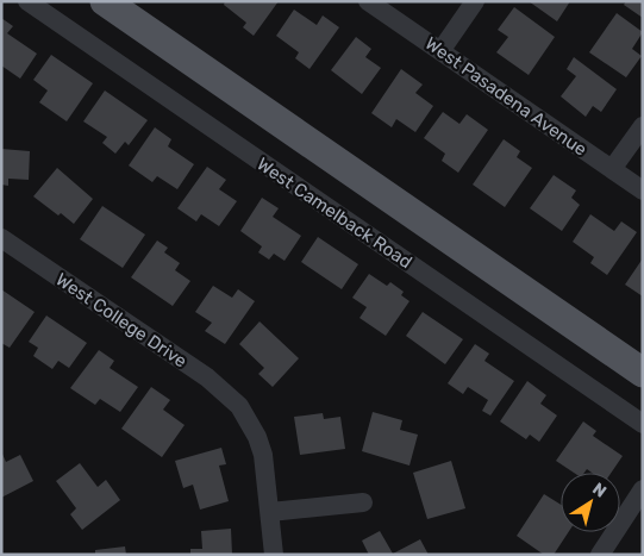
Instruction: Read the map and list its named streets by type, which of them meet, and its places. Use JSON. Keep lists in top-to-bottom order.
{
  "streets": {
    "street": ["West Pasadena Avenue", "West Camelback Road", "West College Drive"]
  },
  "north": "top right"
}
